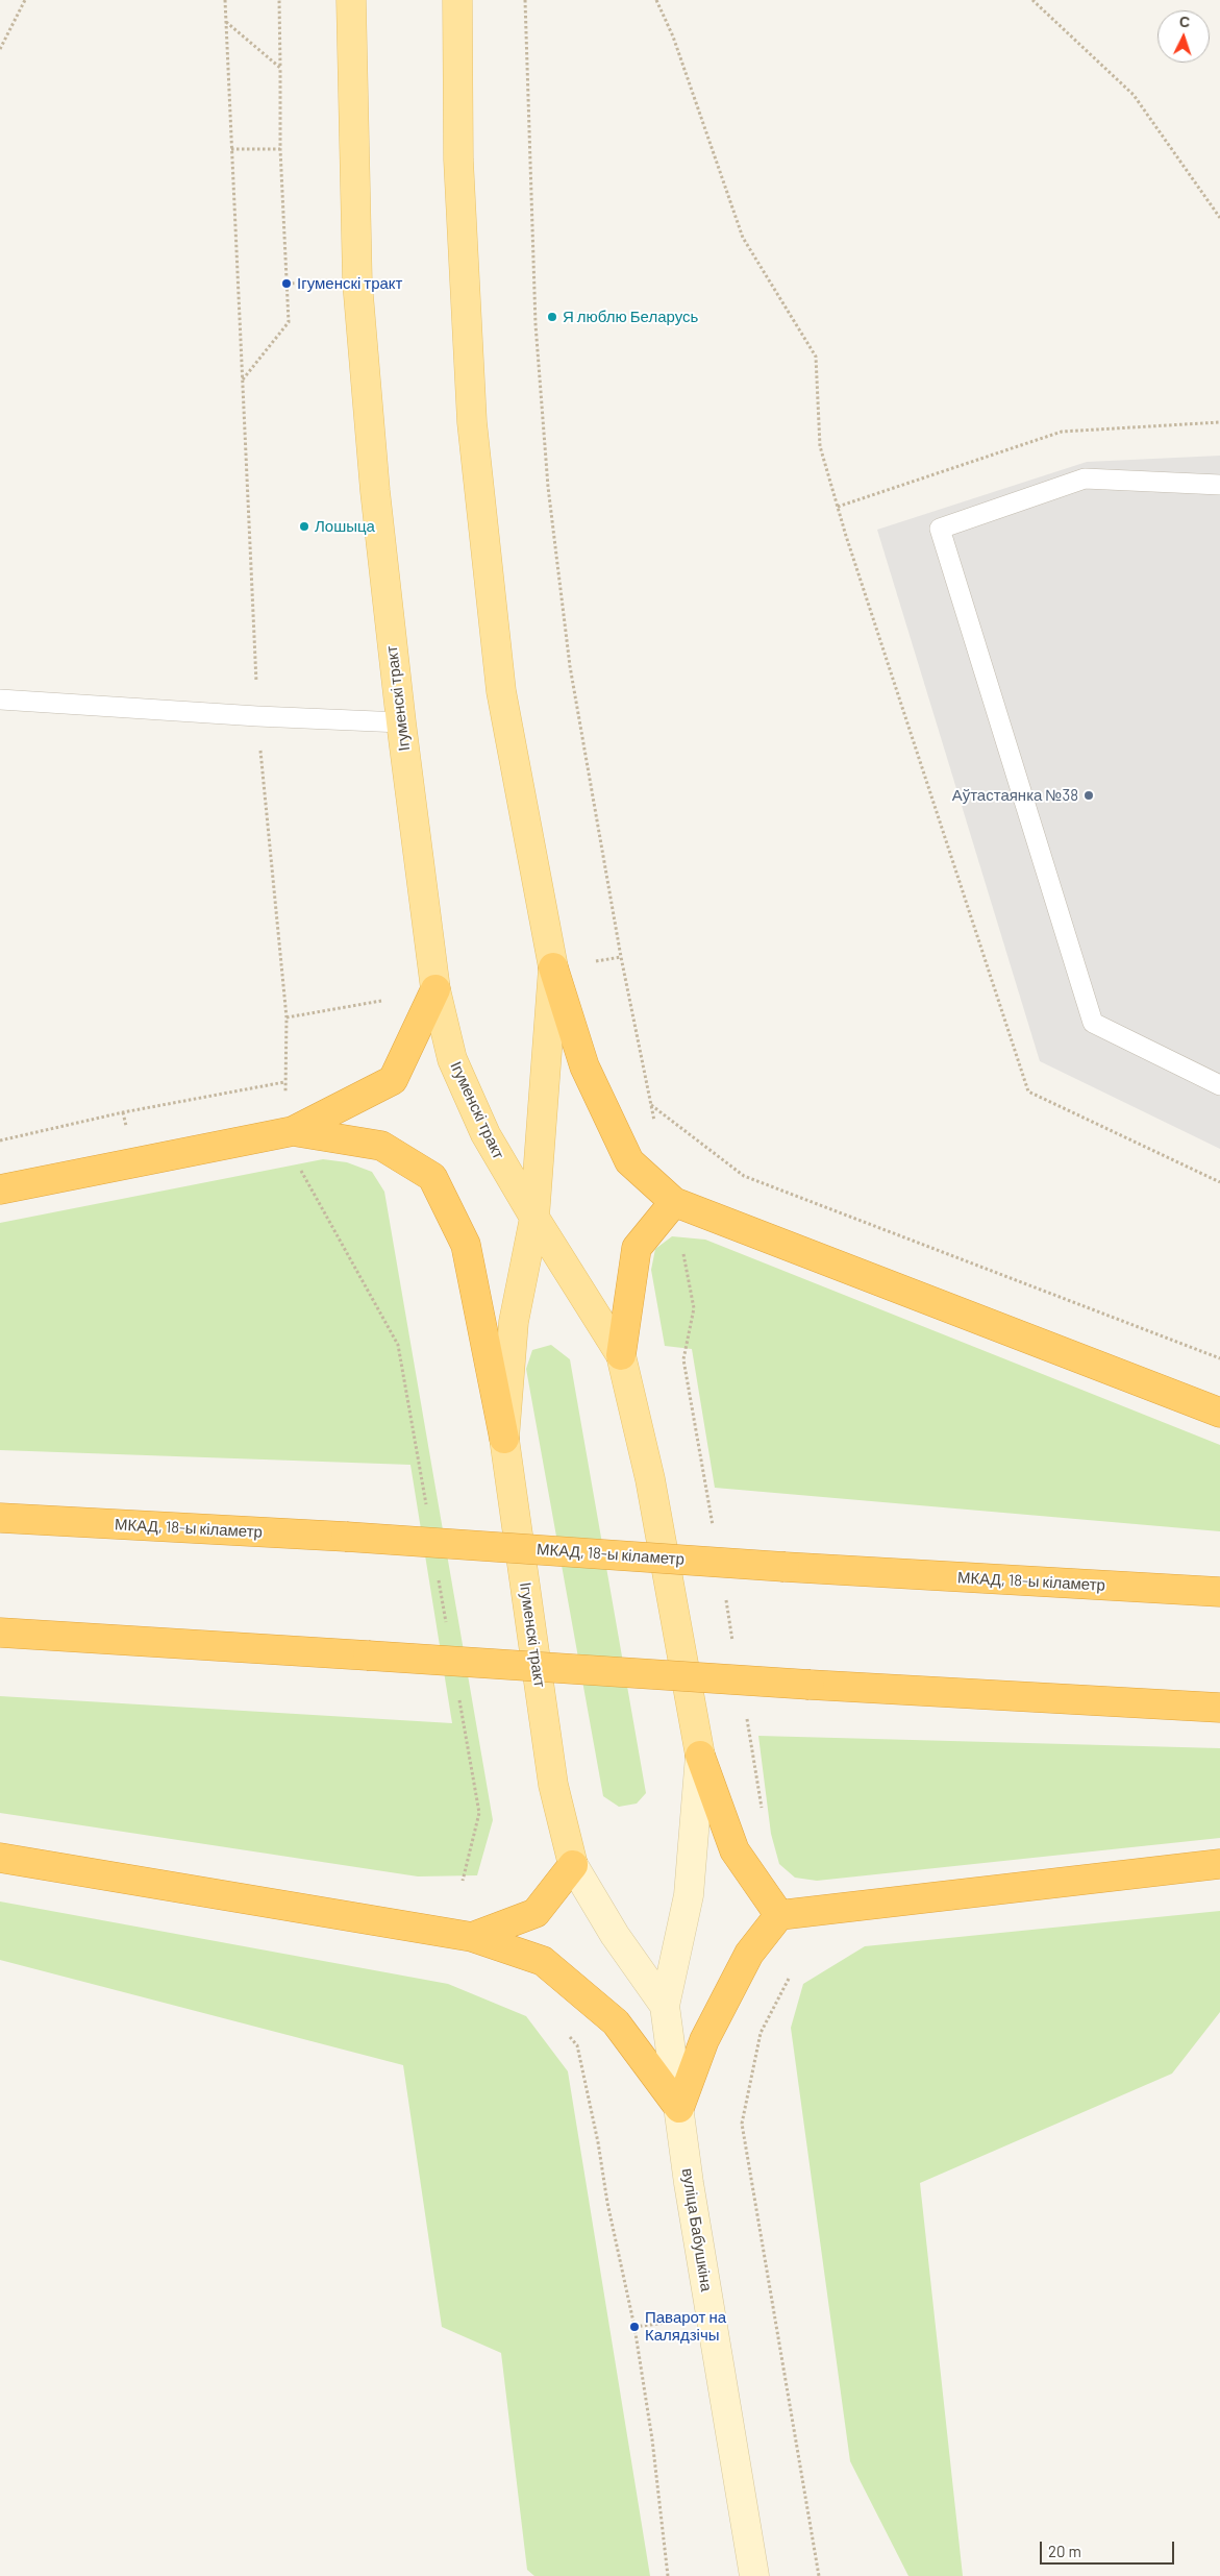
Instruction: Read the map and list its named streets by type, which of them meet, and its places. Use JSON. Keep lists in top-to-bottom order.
{
  "streets": {
    "highway": ["МКАД, 18-ы кіламетр"],
    "main road": ["Ігуменскі тракт"],
    "street": ["вуліца Бабушкіна"]
  },
  "crossings": [
    ["Ігуменскі тракт", "вуліца Бабушкіна"]
  ],
  "places": [
    "Ігуменскі тракт",
    "Я люблю Беларусь",
    "Лошыца",
    "Аўтастаянка №38",
    "Паварот на Калядзічы"
  ],
  "scale_bar": "20 m",
  "north": "top"
}
